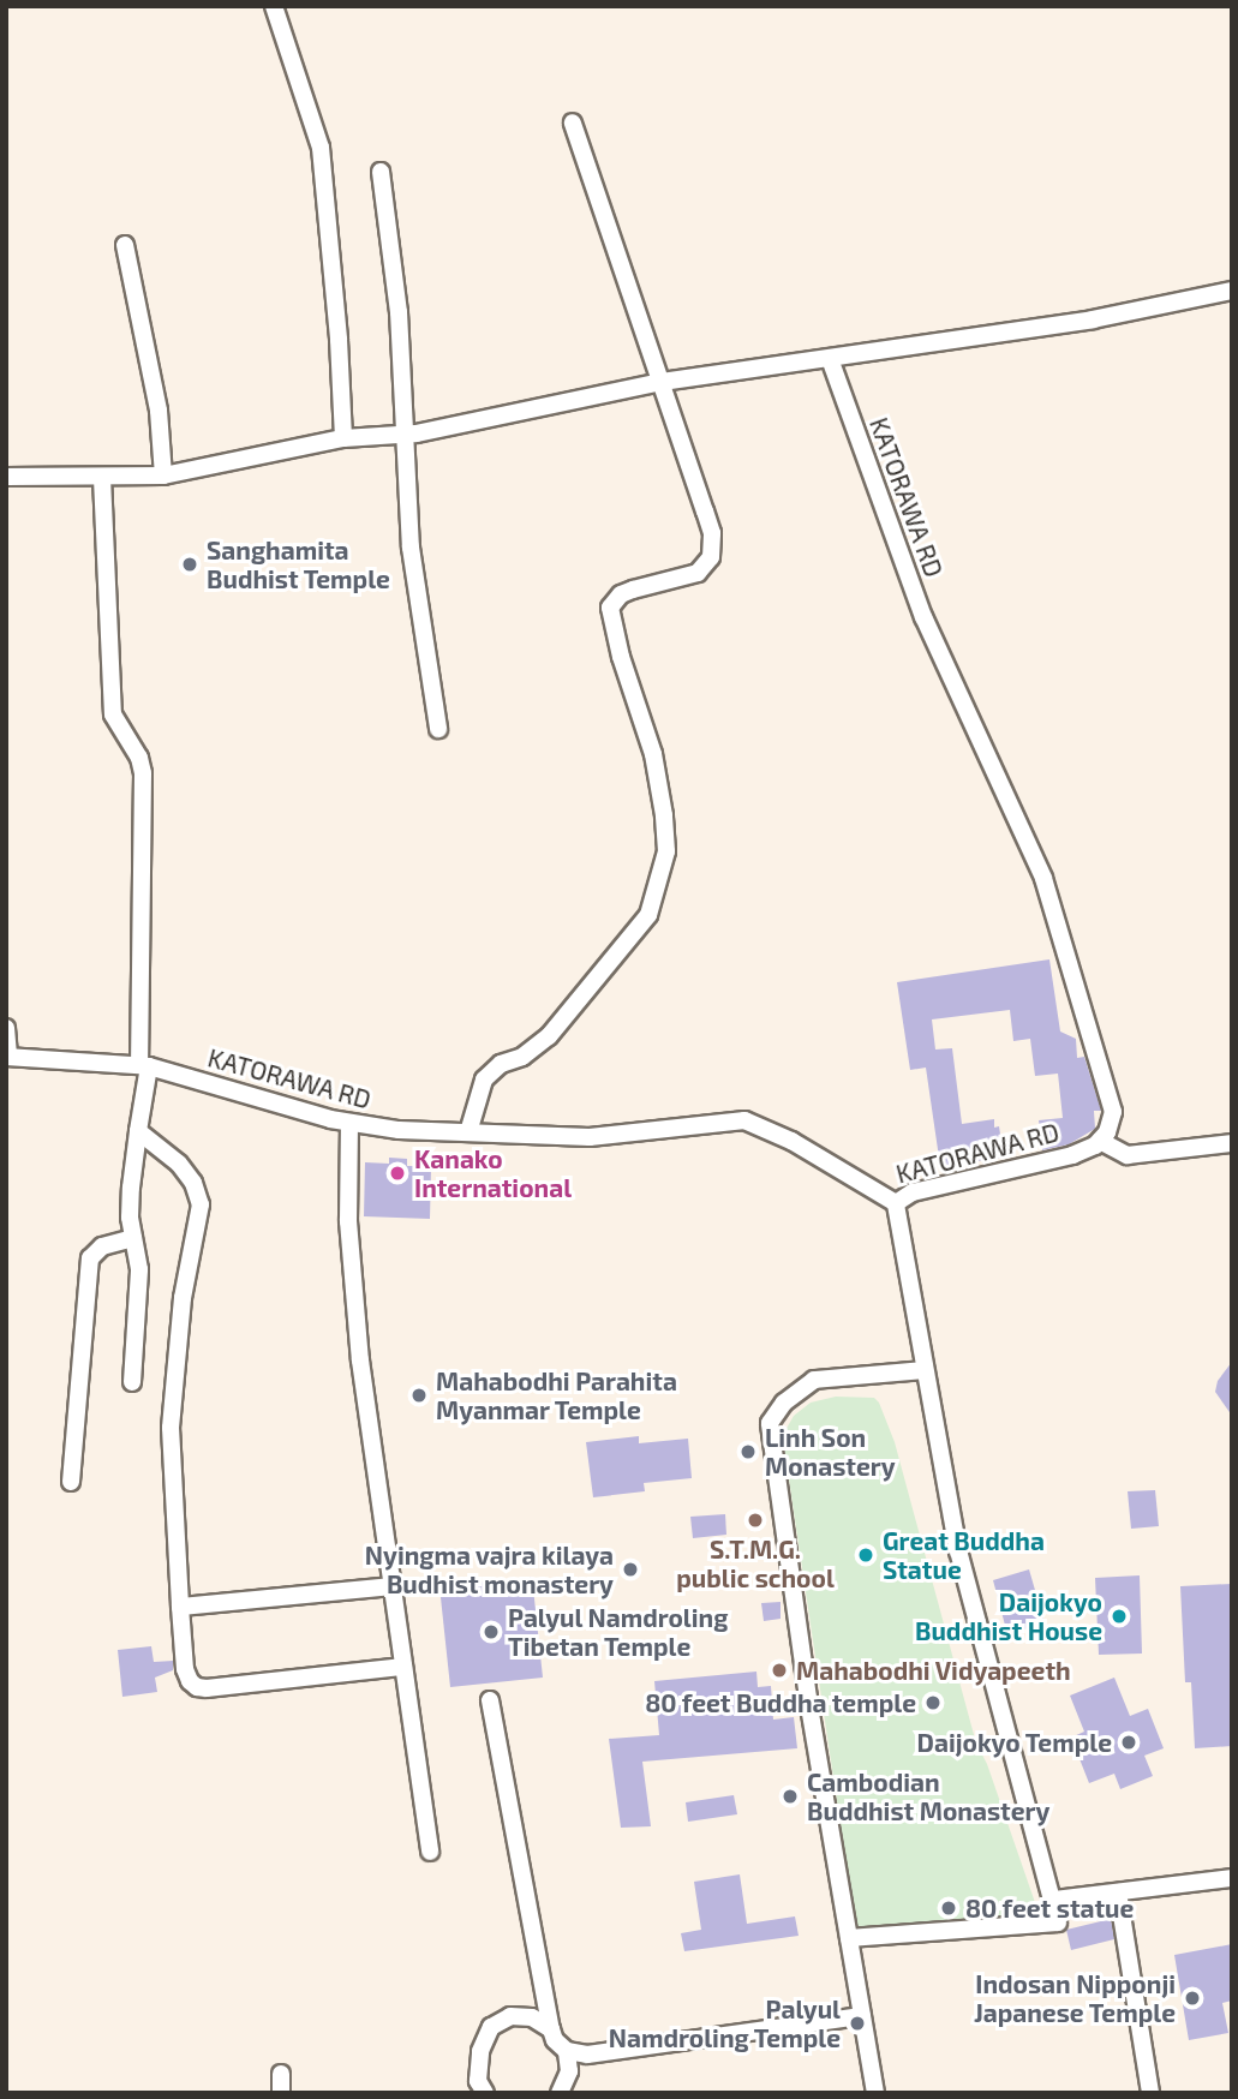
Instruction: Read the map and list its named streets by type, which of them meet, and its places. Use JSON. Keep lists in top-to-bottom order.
{
  "streets": {
    "street": ["KATORAWA RD"]
  },
  "places": [
    "Sanghamita Budhist Temple",
    "Kanako International",
    "Mahabodhi Parahita Myanmar Temple",
    "Linh Son Monastery",
    "S.T.M.G. public school",
    "Great Buddha Statue",
    "Nyingma vajra kilaya Budhist monastery",
    "Daijokyo Buddhist House",
    "Palyul Namdroling Tibetan Temple",
    "Mahabodhi Vidyapeeth",
    "80 feet Buddha temple",
    "Daijokyo Temple",
    "Cambodian Buddhist Monastery",
    "80 feet statue",
    "Indosan Nipponji Japanese Temple",
    "Palyul Namdroling Temple"
  ]
}
